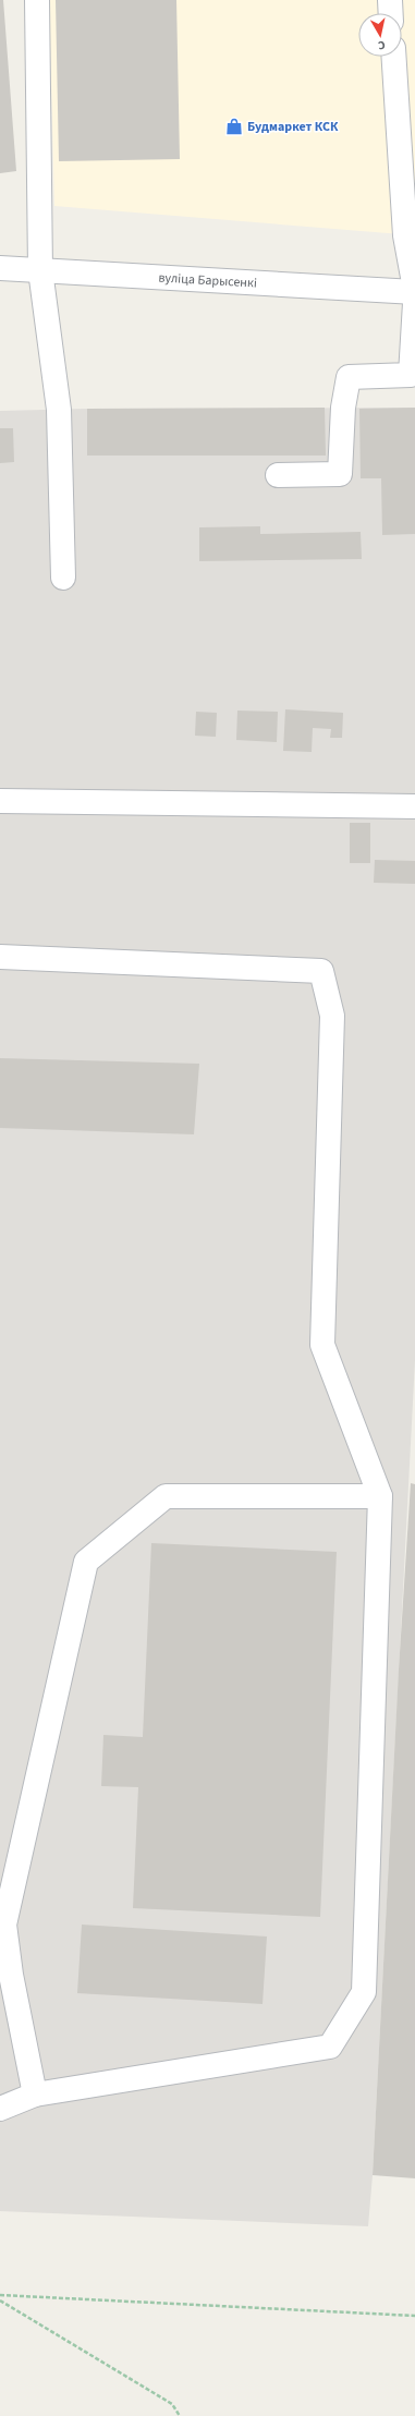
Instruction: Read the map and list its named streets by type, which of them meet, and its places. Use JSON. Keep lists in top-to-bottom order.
{
  "streets": {
    "street": ["вуліца Барысенкі"]
  },
  "places": {
    "shop": ["Будмаркет КСК"]
  },
  "north": "bottom"
}
